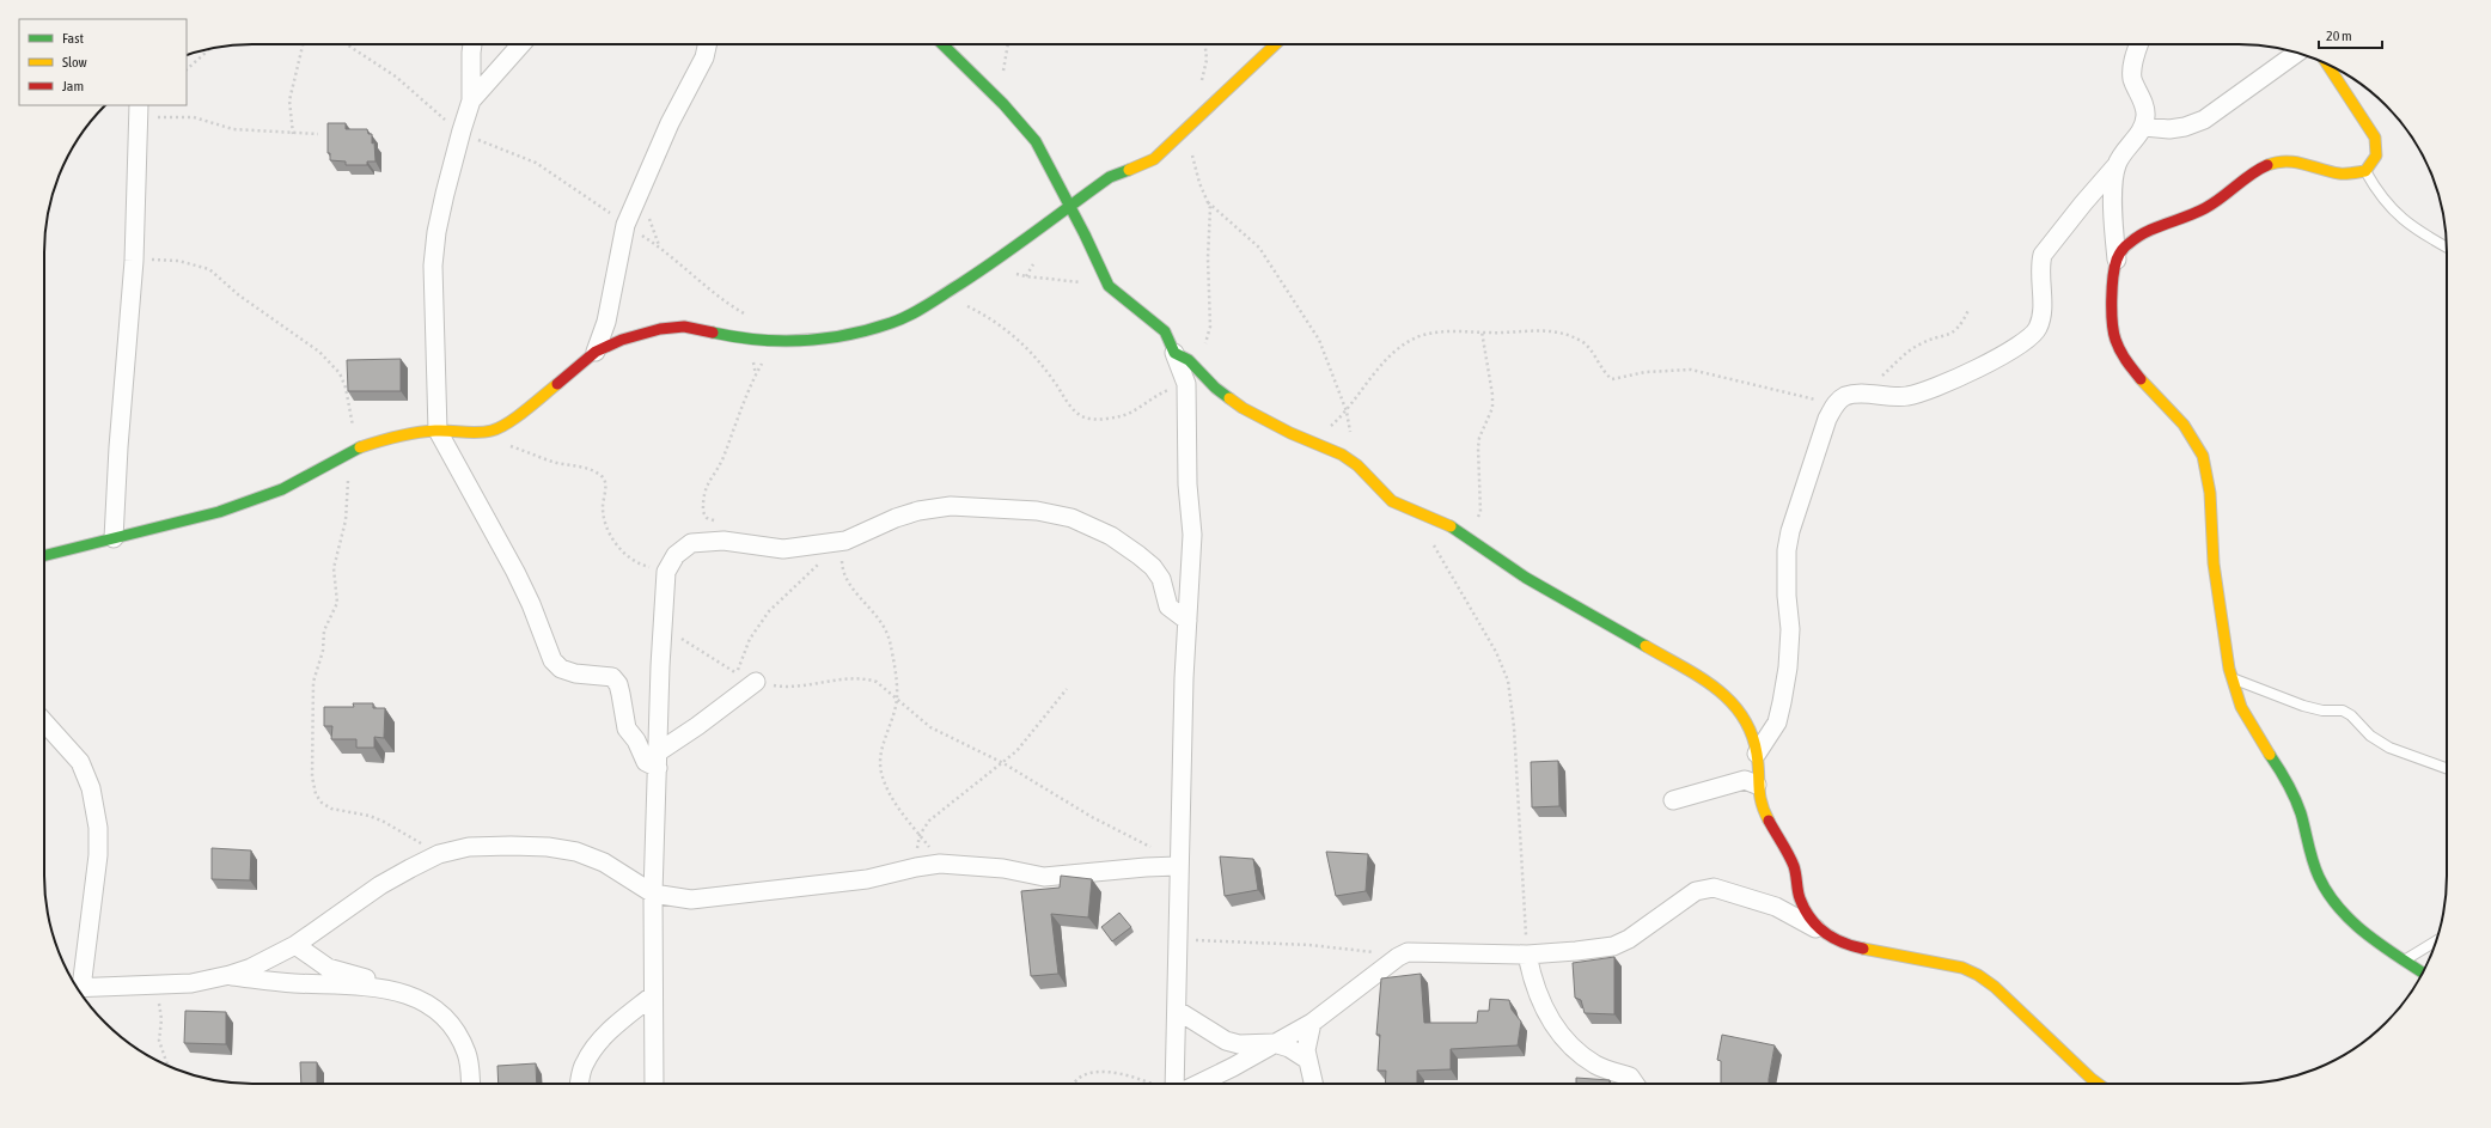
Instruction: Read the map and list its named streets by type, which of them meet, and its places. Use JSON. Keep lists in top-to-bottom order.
{
  "legend": ["Fast", "Slow", "Jam"],
  "scale_bar": "20 m"
}
